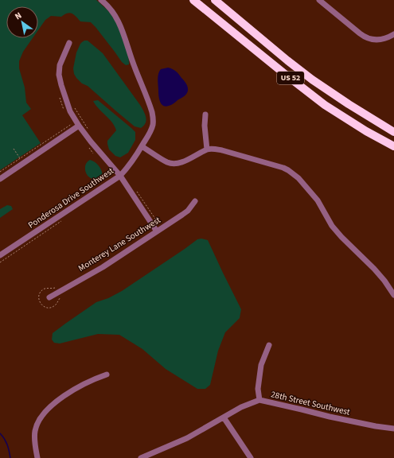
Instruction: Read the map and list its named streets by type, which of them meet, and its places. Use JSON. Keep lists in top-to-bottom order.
{
  "streets": {
    "highway": ["US 52"],
    "street": ["Ponderosa Drive Southwest", "Monterey Lane Southwest", "28th Street Southwest"]
  },
  "north": "top left"
}
